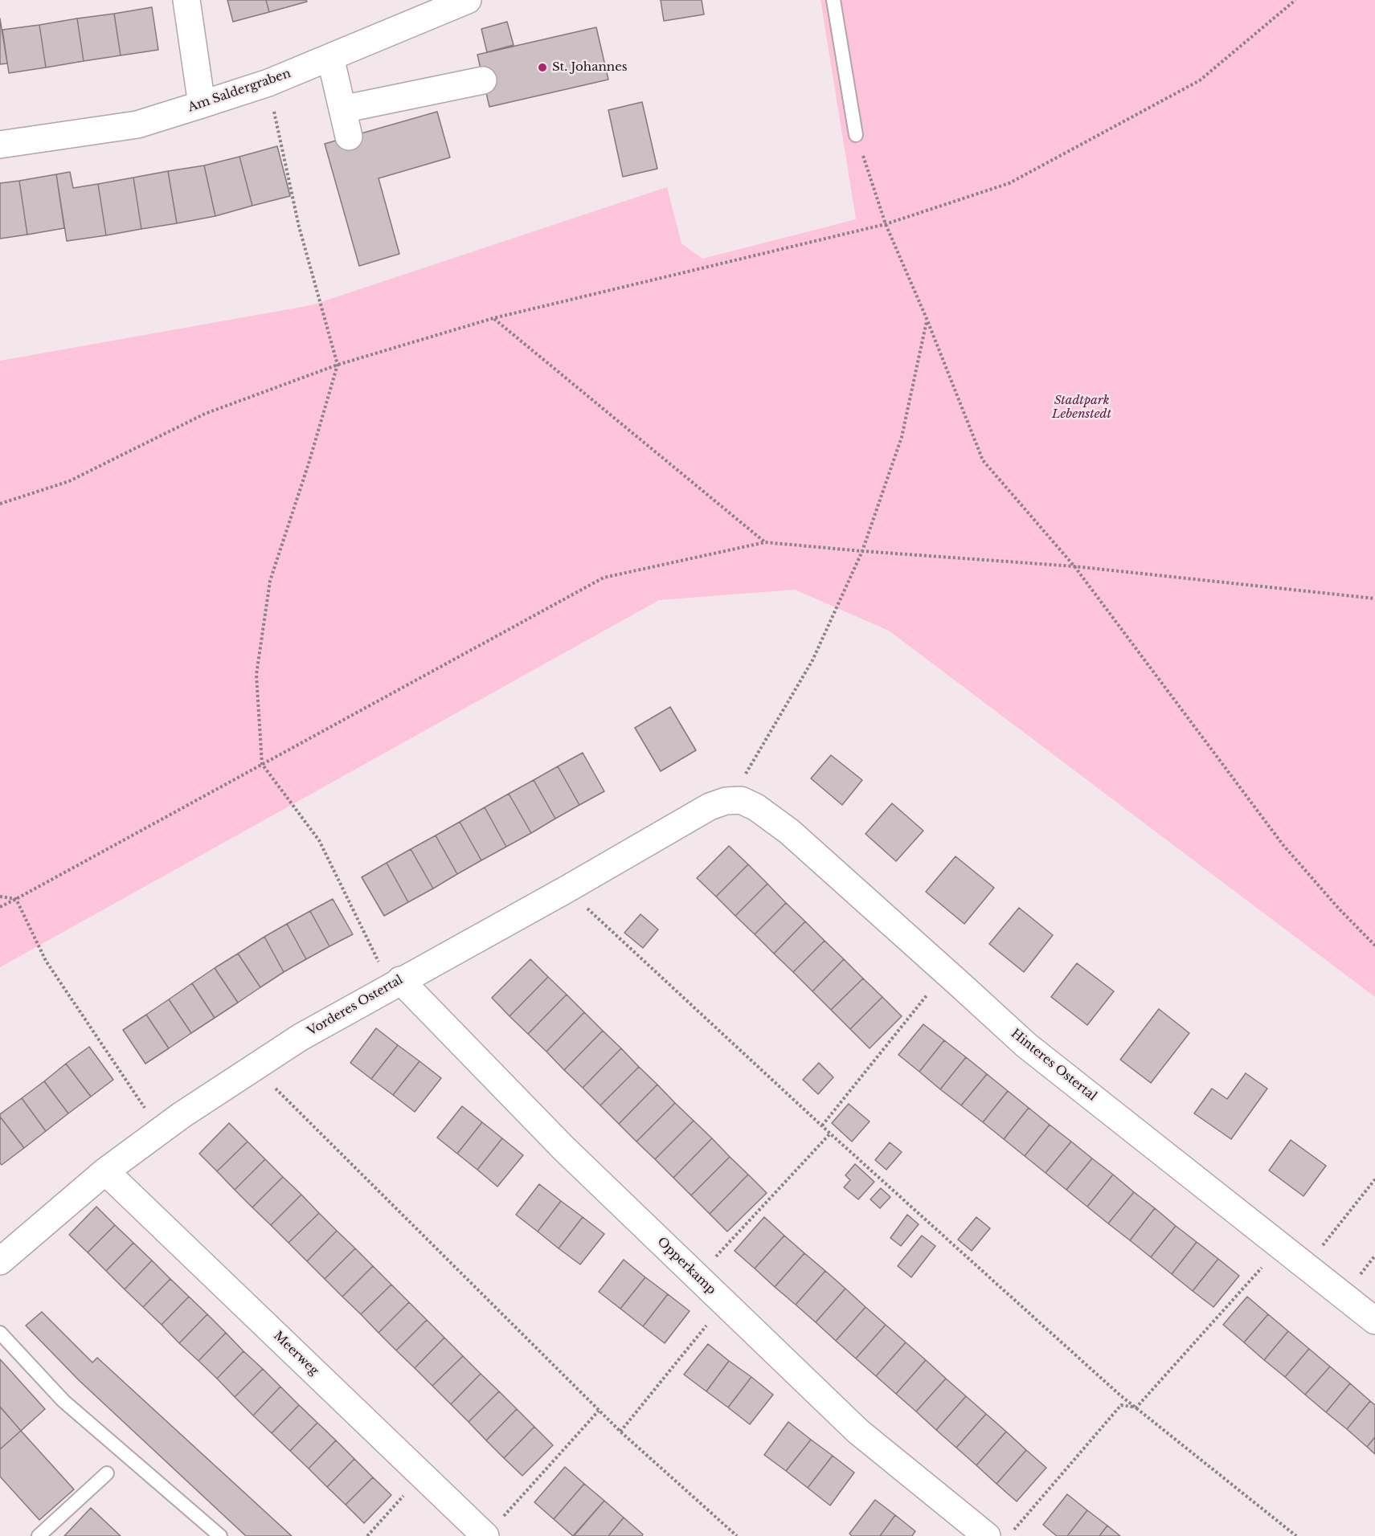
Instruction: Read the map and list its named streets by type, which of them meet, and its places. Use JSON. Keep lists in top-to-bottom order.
{
  "streets": {
    "street": [
      "Am Saldergraben",
      "Vorderes Ostertal",
      "Hinteres Ostertal",
      "Opperkamp",
      "Meerweg"
    ]
  },
  "crossings": [
    ["Vorderes Ostertal", "Hinteres Ostertal"],
    ["Vorderes Ostertal", "Opperkamp"],
    ["Vorderes Ostertal", "Meerweg"]
  ],
  "parks": ["Stadtpark Lebenstedt"],
  "places": ["St. Johannes"]
}
